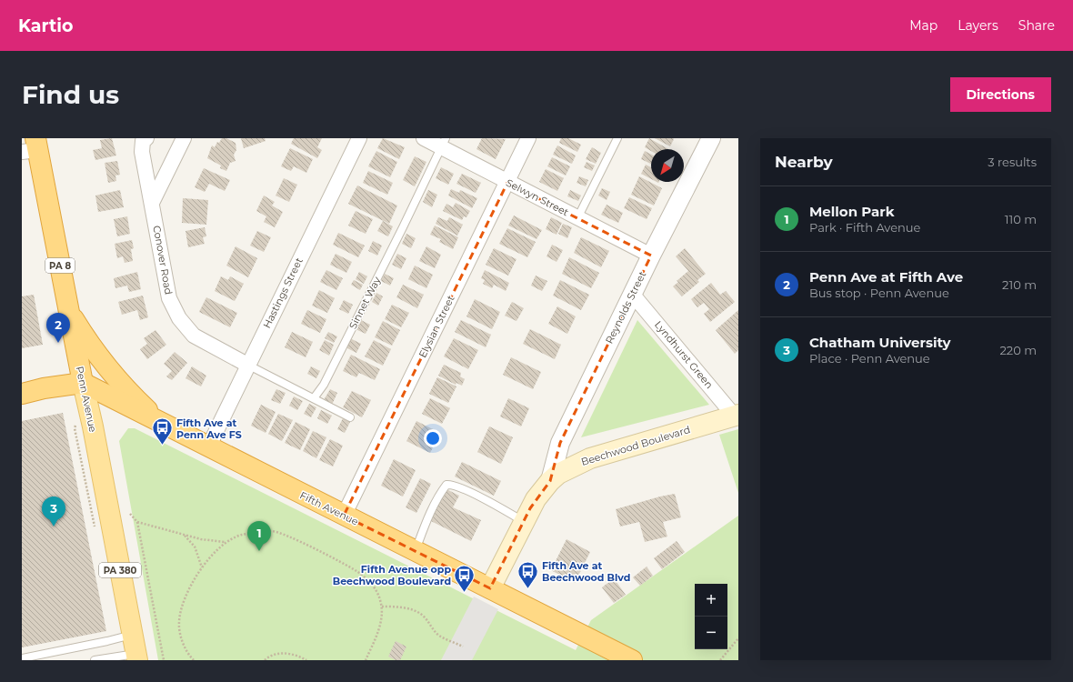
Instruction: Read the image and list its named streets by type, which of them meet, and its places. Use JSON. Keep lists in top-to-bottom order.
{
  "streets": {
    "highway": ["PA 8", "Penn Avenue", "Fifth Avenue"],
    "main road": ["Beechwood Boulevard", "PA 380"],
    "street": [
      "Selwyn Street",
      "Conover Road",
      "Hastings Street",
      "Reynolds Street",
      "Elysian Street",
      "Lyndhurst Green"
    ],
    "lane": ["Sinnet Way"]
  },
  "crossings": [
    ["Selwyn Street", "Sinnet Way"],
    ["Selwyn Street", "Reynolds Street"],
    ["Selwyn Street", "Elysian Street"],
    ["Conover Road", "Hastings Street"],
    ["Hastings Street", "Fifth Avenue"],
    ["Reynolds Street", "Lyndhurst Green"],
    ["Reynolds Street", "Beechwood Boulevard"],
    ["Elysian Street", "Fifth Avenue"],
    ["Lyndhurst Green", "Beechwood Boulevard"],
    ["Penn Avenue", "Fifth Avenue"],
    ["Beechwood Boulevard", "Fifth Avenue"]
  ],
  "places": {
    "bus stop": ["Fifth Ave at Penn Ave FS", "Fifth Ave at Beechwood Blvd", "Fifth Avenue opp Beechwood Boulevard"]
  },
  "north": "bottom left",
  "page": {
    "header": "Kartio",
    "nav": ["Map", "Layers", "Share"],
    "buttons": "Directions",
    "title": "Find us",
    "heading": ["Nearby", "3 results"],
    "list": [
      {
        "mark": "1",
        "name": "Mellon Park",
        "note": "Park · Fifth Avenue",
        "value": "110 m"
      },
      {
        "mark": "2",
        "name": "Penn Ave at Fifth Ave",
        "note": "Bus stop · Penn Avenue",
        "value": "210 m"
      },
      {
        "mark": "3",
        "name": "Chatham University",
        "note": "Place · Penn Avenue",
        "value": "220 m"
      }
    ],
    "pins": ["2", "3", "1"],
    "map_buttons": ["+", "−"]
  }
}
